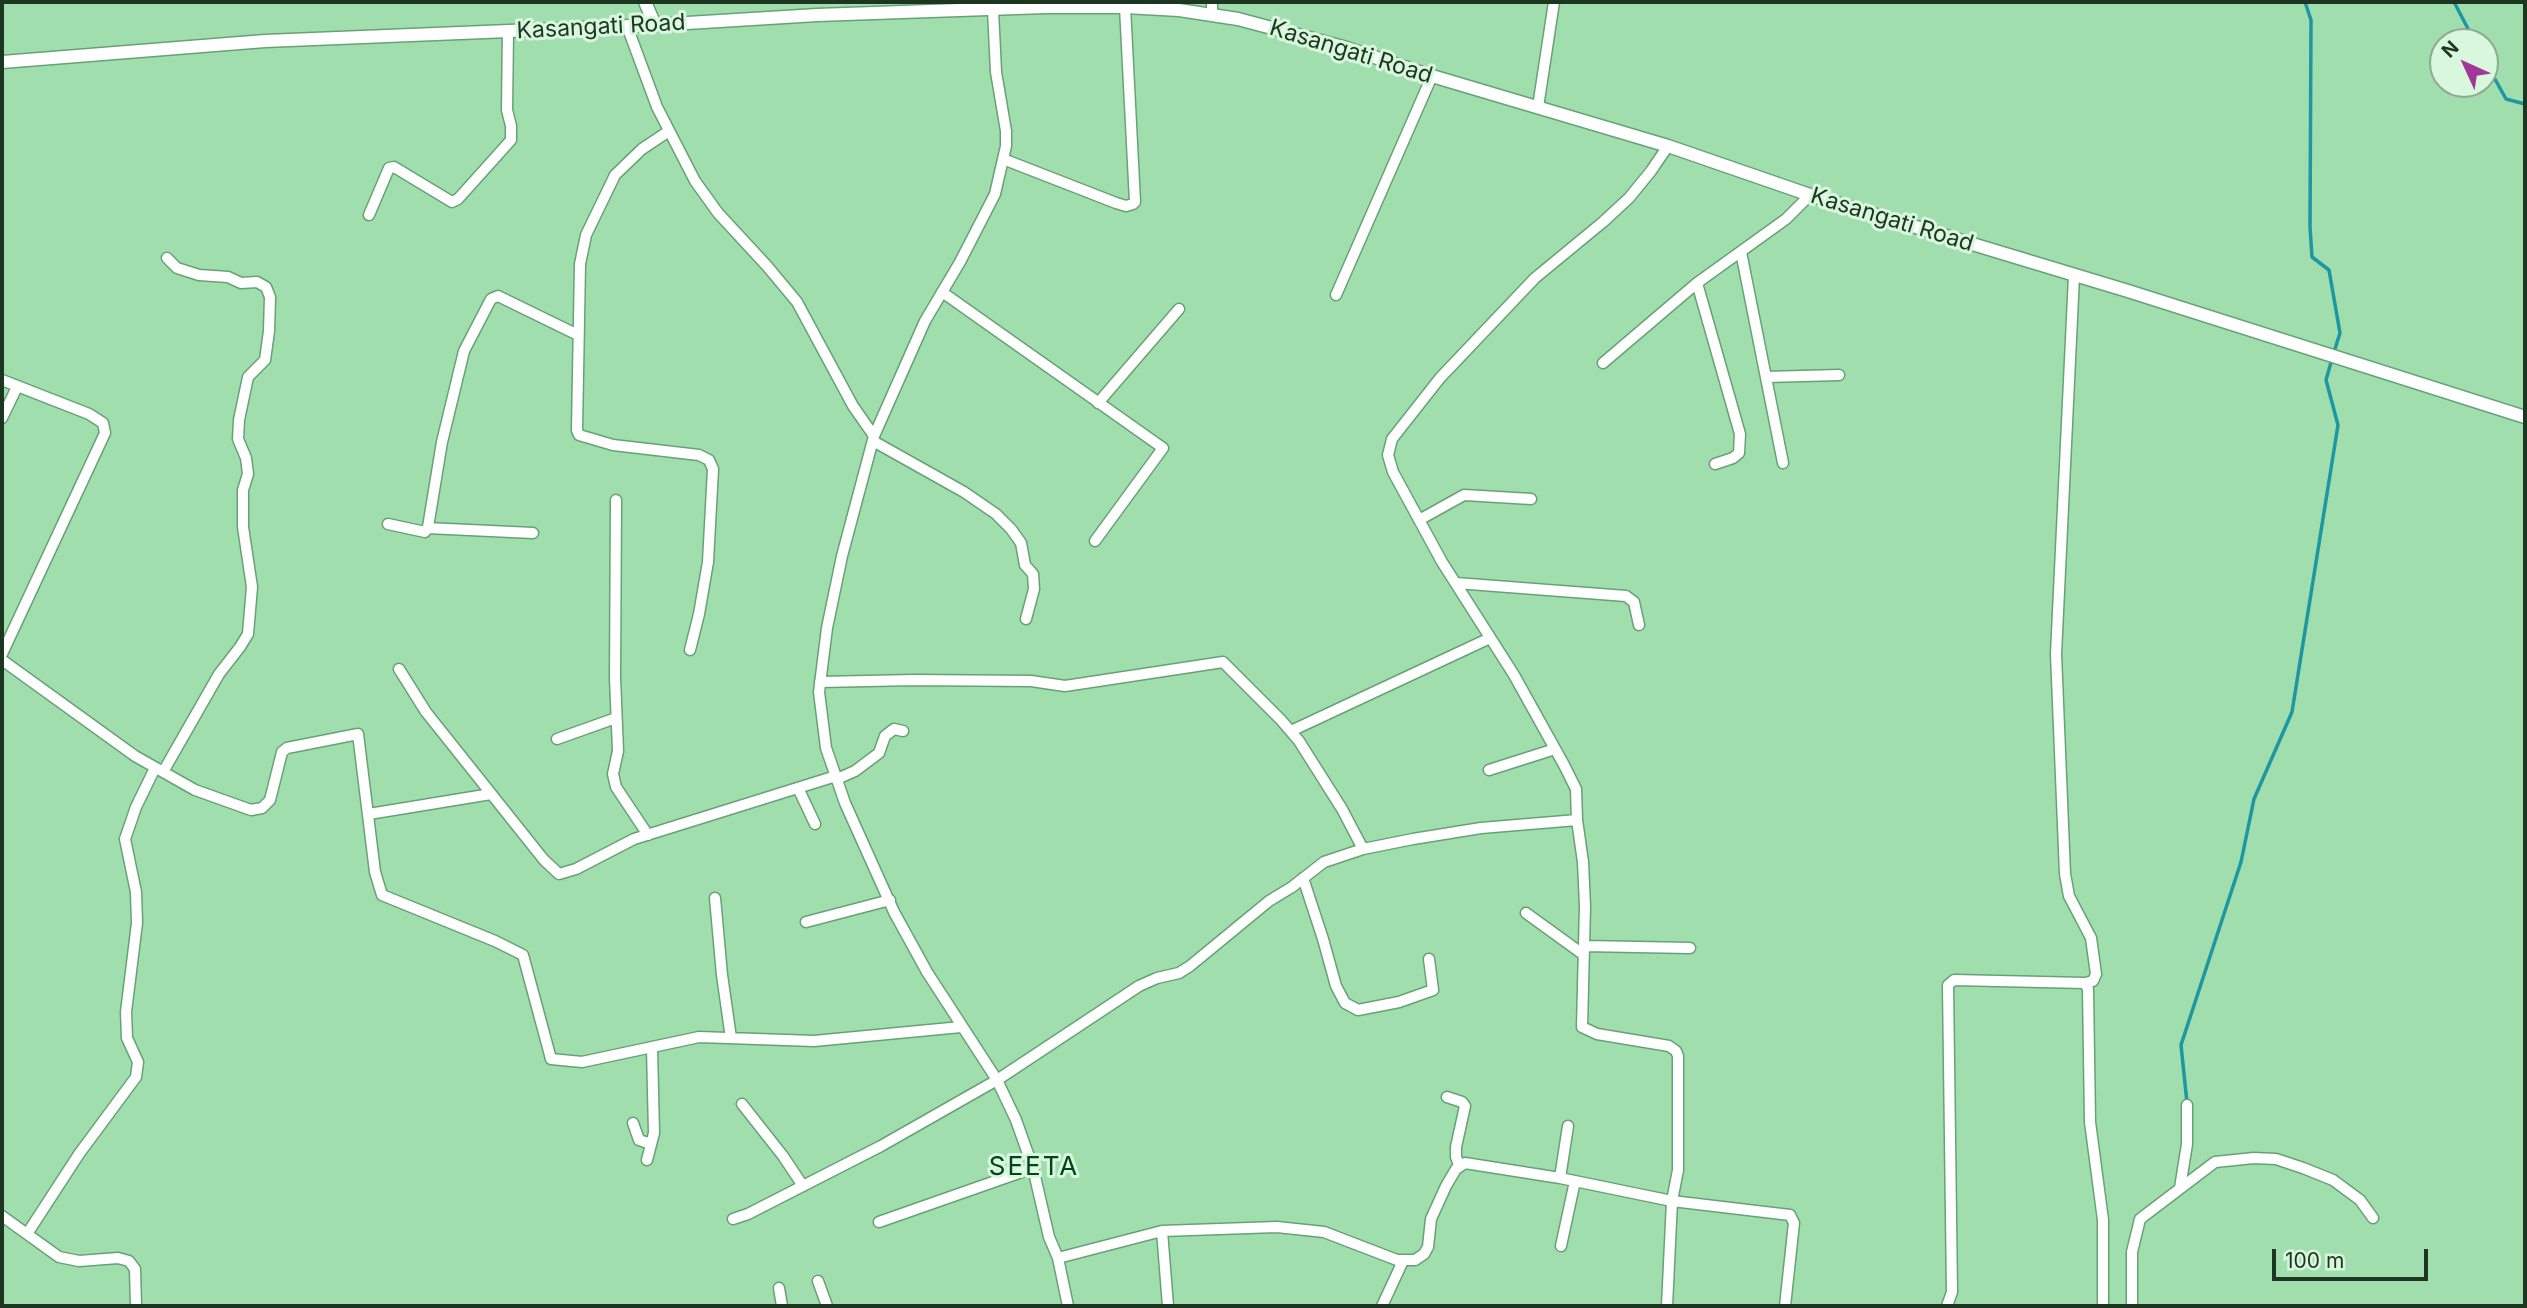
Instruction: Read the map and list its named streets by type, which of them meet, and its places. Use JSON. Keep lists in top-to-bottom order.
{
  "streets": {
    "street": ["Kasangati Road"]
  },
  "districts": ["SEETA"],
  "scale_bar": "100 m",
  "north": "top left"
}
